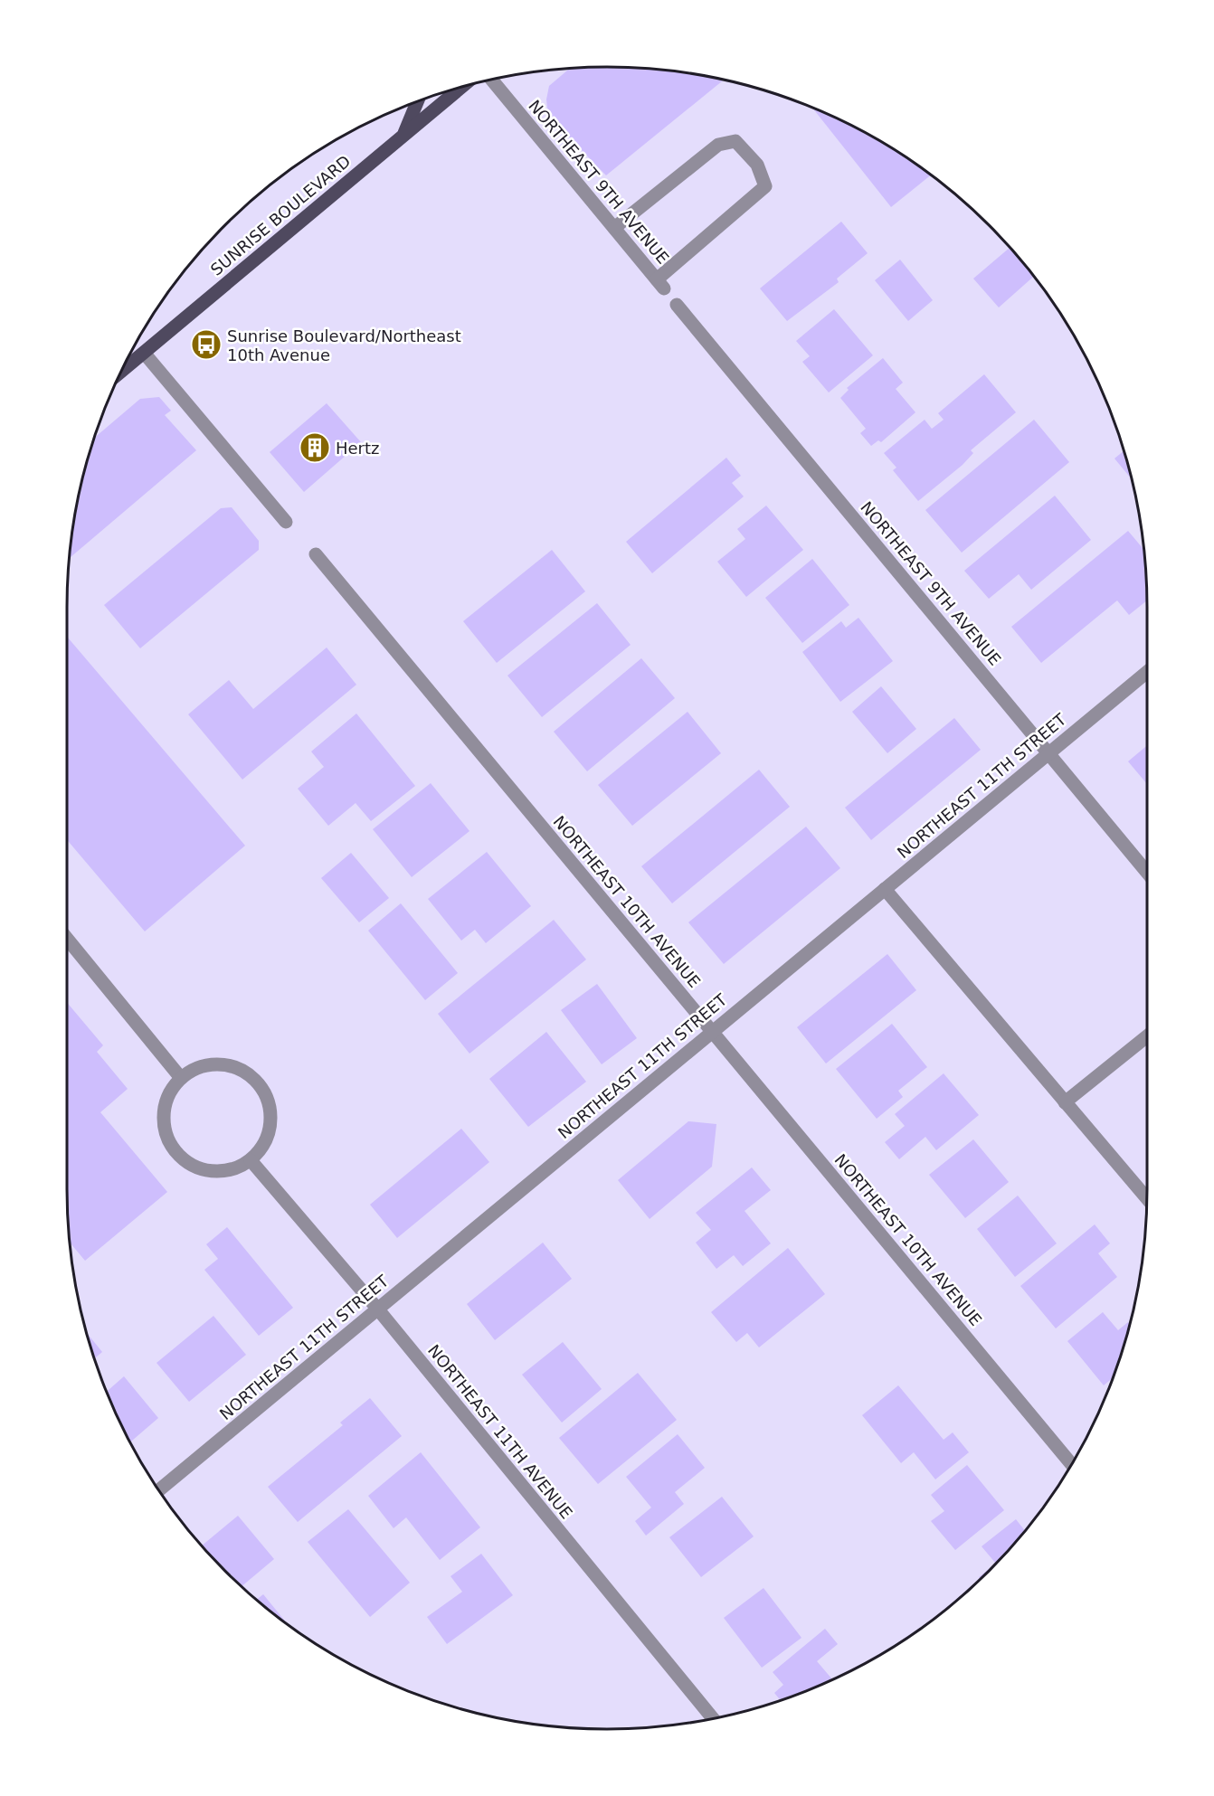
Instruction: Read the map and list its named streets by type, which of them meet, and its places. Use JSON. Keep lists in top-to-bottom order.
{
  "streets": {
    "main road": ["SUNRISE BOULEVARD"],
    "street": [
      "NORTHEAST 9TH AVENUE",
      "NORTHEAST 11TH STREET",
      "NORTHEAST 10TH AVENUE",
      "NORTHEAST 11TH AVENUE"
    ]
  },
  "crossings": [
    ["NORTHEAST 9TH AVENUE", "NORTHEAST 11TH STREET"],
    ["NORTHEAST 11TH STREET", "NORTHEAST 10TH AVENUE"],
    ["NORTHEAST 11TH STREET", "NORTHEAST 11TH AVENUE"]
  ],
  "places": {
    "bus stop": ["Sunrise Boulevard/Northeast 10th Avenue"],
    "building": ["Hertz"]
  }
}
